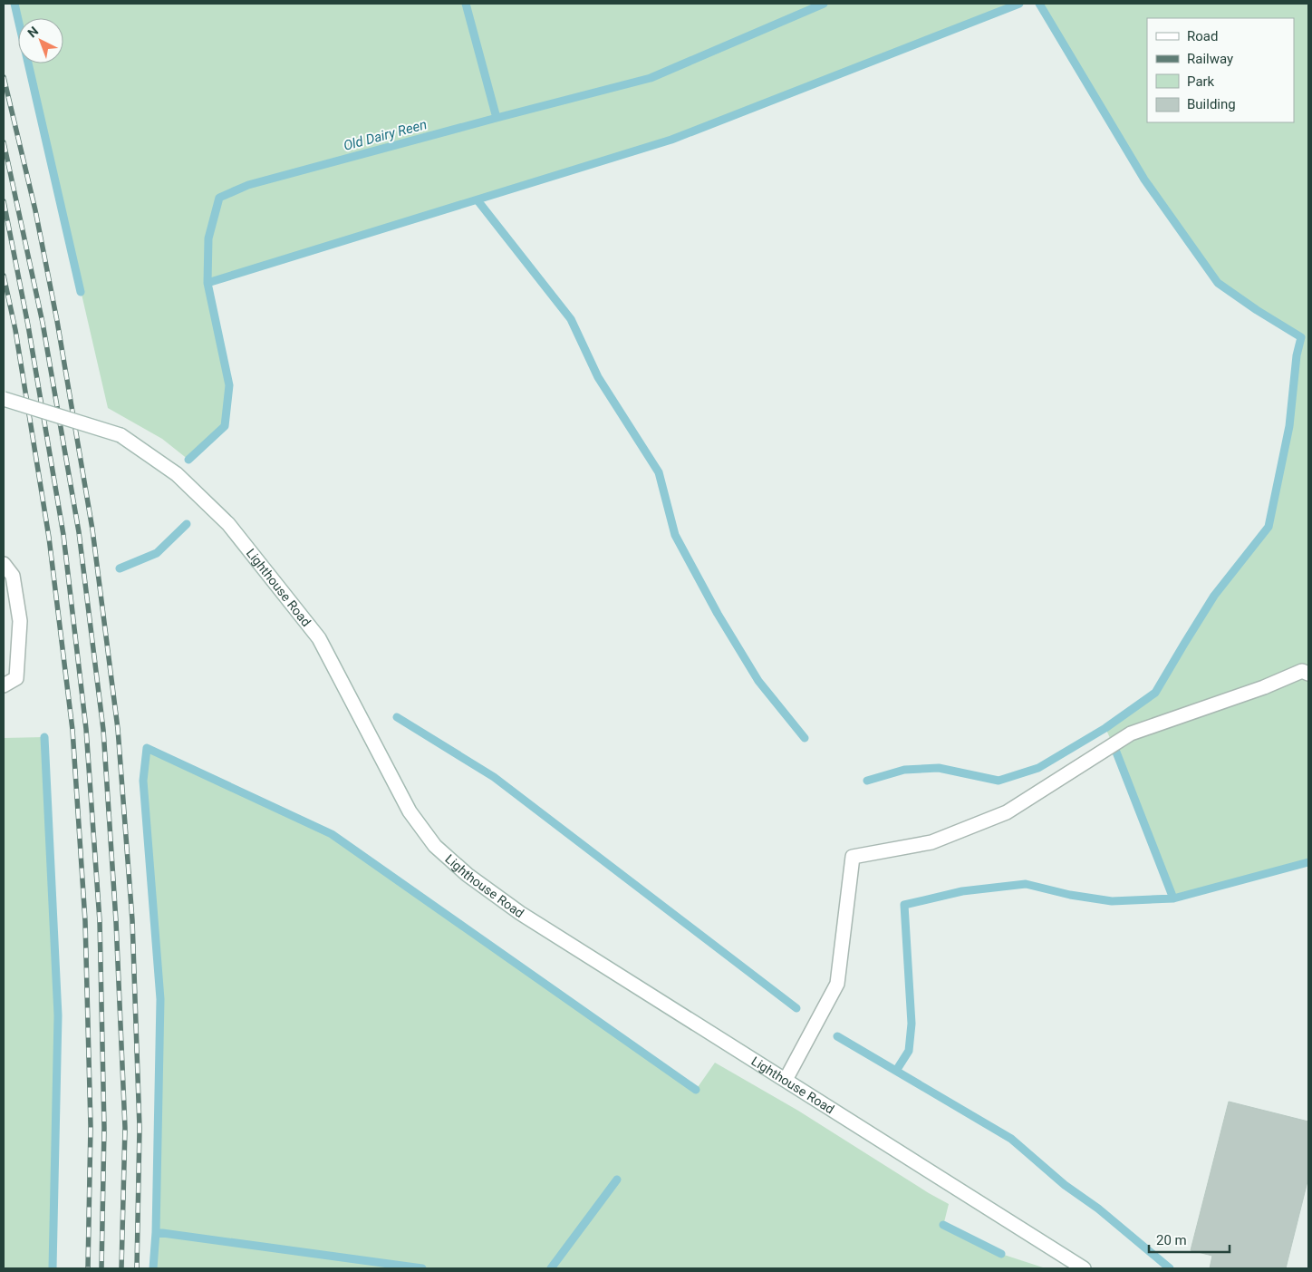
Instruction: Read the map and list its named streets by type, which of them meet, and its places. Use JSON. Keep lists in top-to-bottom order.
{
  "streets": {
    "main road": ["Lighthouse Road"]
  },
  "water": ["Old Dairy Reen"],
  "legend": [
    "Road",
    "Railway",
    "Park",
    "Building"
  ],
  "scale_bar": "20 m",
  "north": "top left"
}
